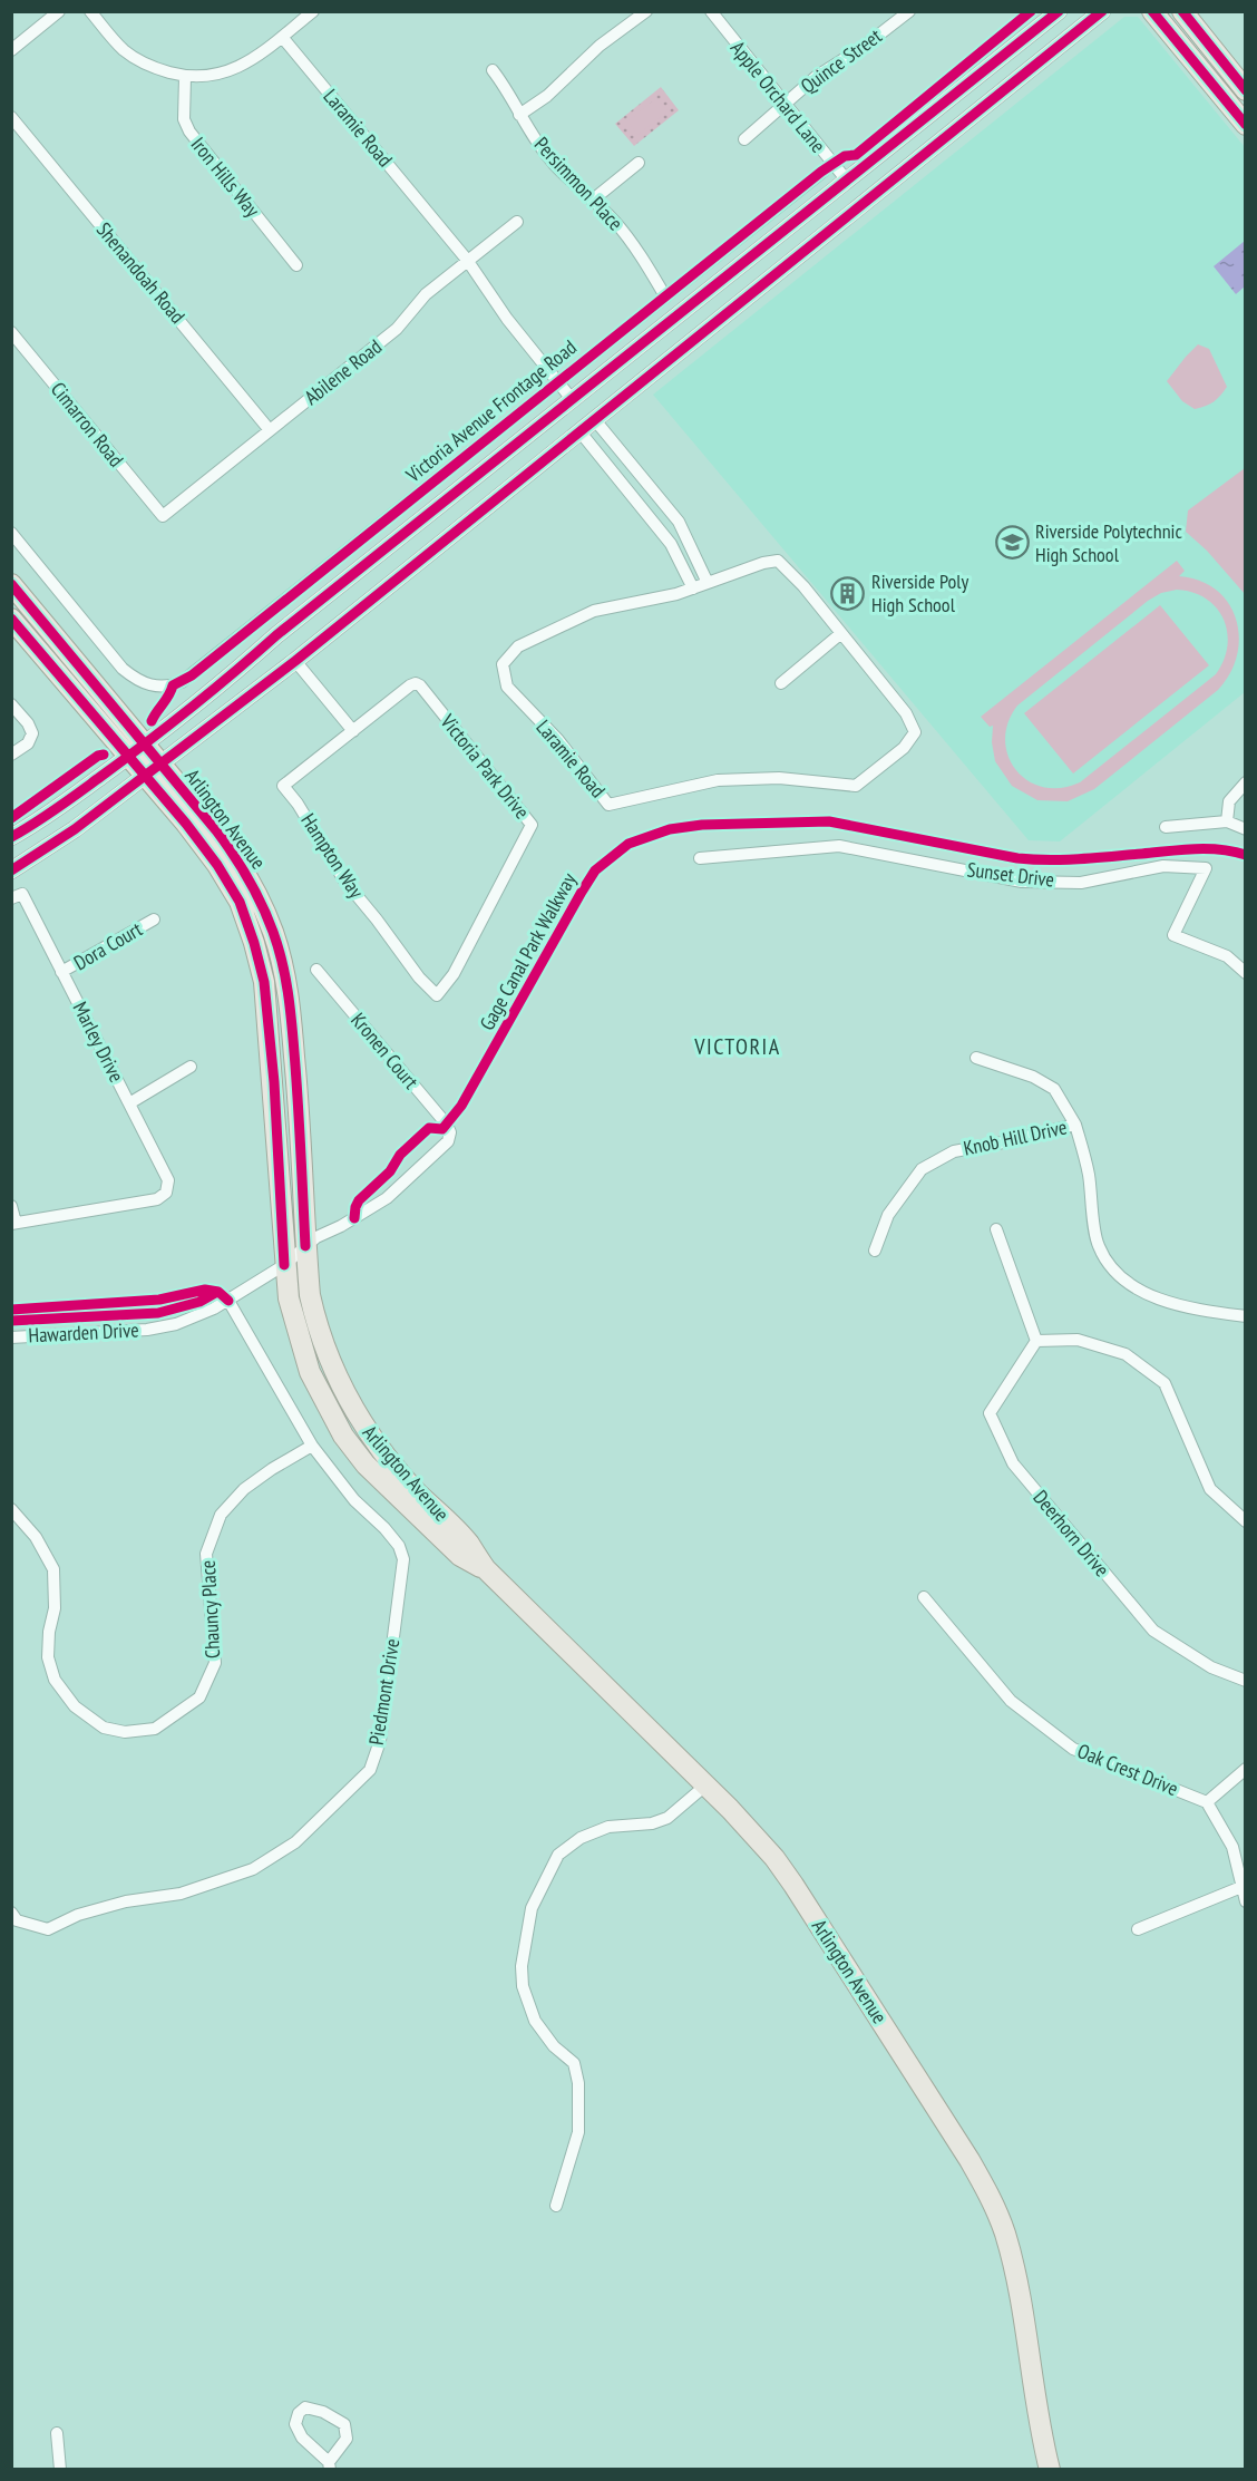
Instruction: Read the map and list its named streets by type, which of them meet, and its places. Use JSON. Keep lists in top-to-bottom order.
{
  "streets": {
    "main road": ["Arlington Avenue"],
    "street": [
      "Quince Street",
      "Apple Orchard Lane",
      "Laramie Road",
      "Iron Hills Way",
      "Persimmon Place",
      "Shenandoah Road",
      "Abilene Road",
      "Victoria Avenue Frontage Road",
      "Cimarron Road",
      "Victoria Park Drive",
      "Hampton Way",
      "Sunset Drive",
      "Dora Court",
      "Marley Drive",
      "Kronen Court",
      "Knob Hill Drive",
      "Hawarden Drive",
      "Deerhorn Drive",
      "Chauncy Place",
      "Piedmont Drive",
      "Oak Crest Drive"
    ],
    "cycle path": ["Gage Canal Park Walkway"]
  },
  "crossings": [
    ["Quince Street", "Apple Orchard Lane"],
    ["Apple Orchard Lane", "Victoria Avenue Frontage Road"],
    ["Laramie Road", "Abilene Road"],
    ["Laramie Road", "Victoria Avenue Frontage Road"],
    ["Persimmon Place", "Victoria Avenue Frontage Road"],
    ["Shenandoah Road", "Abilene Road"],
    ["Abilene Road", "Cimarron Road"],
    ["Victoria Park Drive", "Hampton Way"],
    ["Arlington Avenue", "Hawarden Drive"],
    ["Dora Court", "Marley Drive"],
    ["Kronen Court", "Hawarden Drive"],
    ["Hawarden Drive", "Piedmont Drive"],
    ["Chauncy Place", "Piedmont Drive"]
  ],
  "districts": ["VICTORIA"],
  "places": {
    "school or university": ["Riverside Polytechnic High School"],
    "building": ["Riverside Poly High School"]
  }
}
